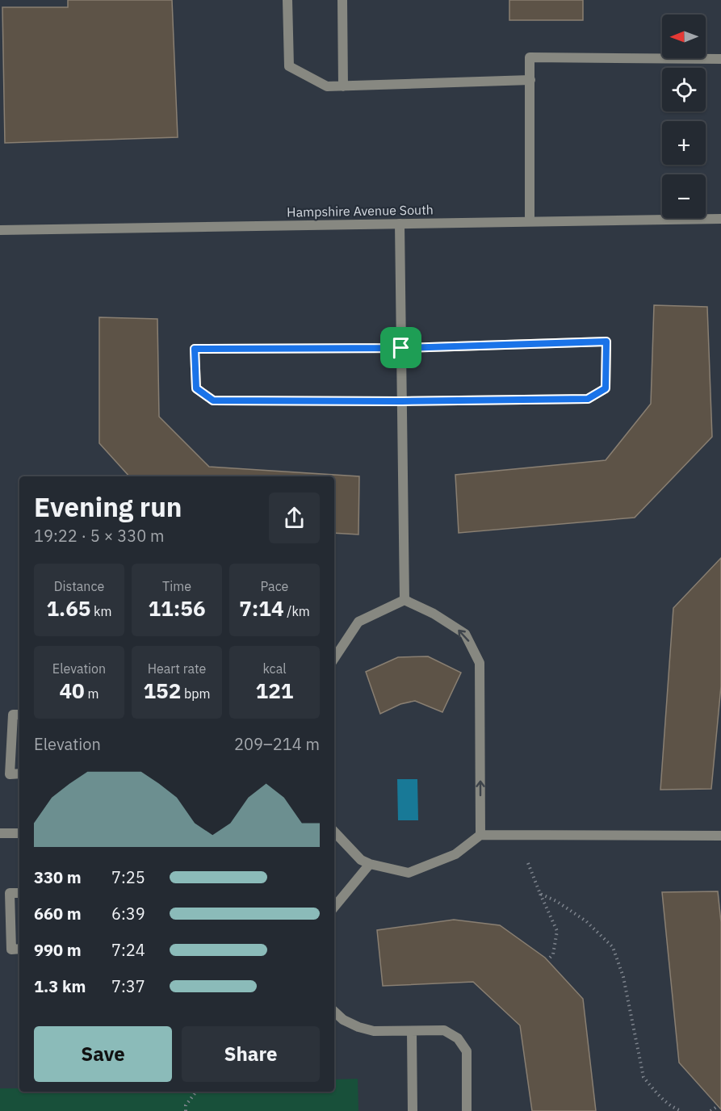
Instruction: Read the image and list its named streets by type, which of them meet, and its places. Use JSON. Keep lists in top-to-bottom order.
{
  "streets": {
    "street": ["Hampshire Avenue South"]
  },
  "north": "left",
  "page": {
    "map_buttons": ["+", "−"],
    "heading": ["Evening run", "19:22 · 5 × 330 m"],
    "stats": [
      ["Distance", "1.65 km"],
      ["Time", "11:56"],
      ["Pace", "7:14 /km"],
      ["Elevation", "40 m"],
      ["Heart rate", "152 bpm"],
      ["kcal", "121"]
    ],
    "chart": ["Elevation", "209–214 m"],
    "list": [
      {
        "name": "330 m",
        "note": "7:25"
      },
      {
        "name": "660 m",
        "note": "6:39"
      },
      {
        "name": "990 m",
        "note": "7:24"
      },
      {
        "name": "1.3 km",
        "note": "7:37"
      }
    ],
    "buttons": ["Save", "Share"]
  }
}
